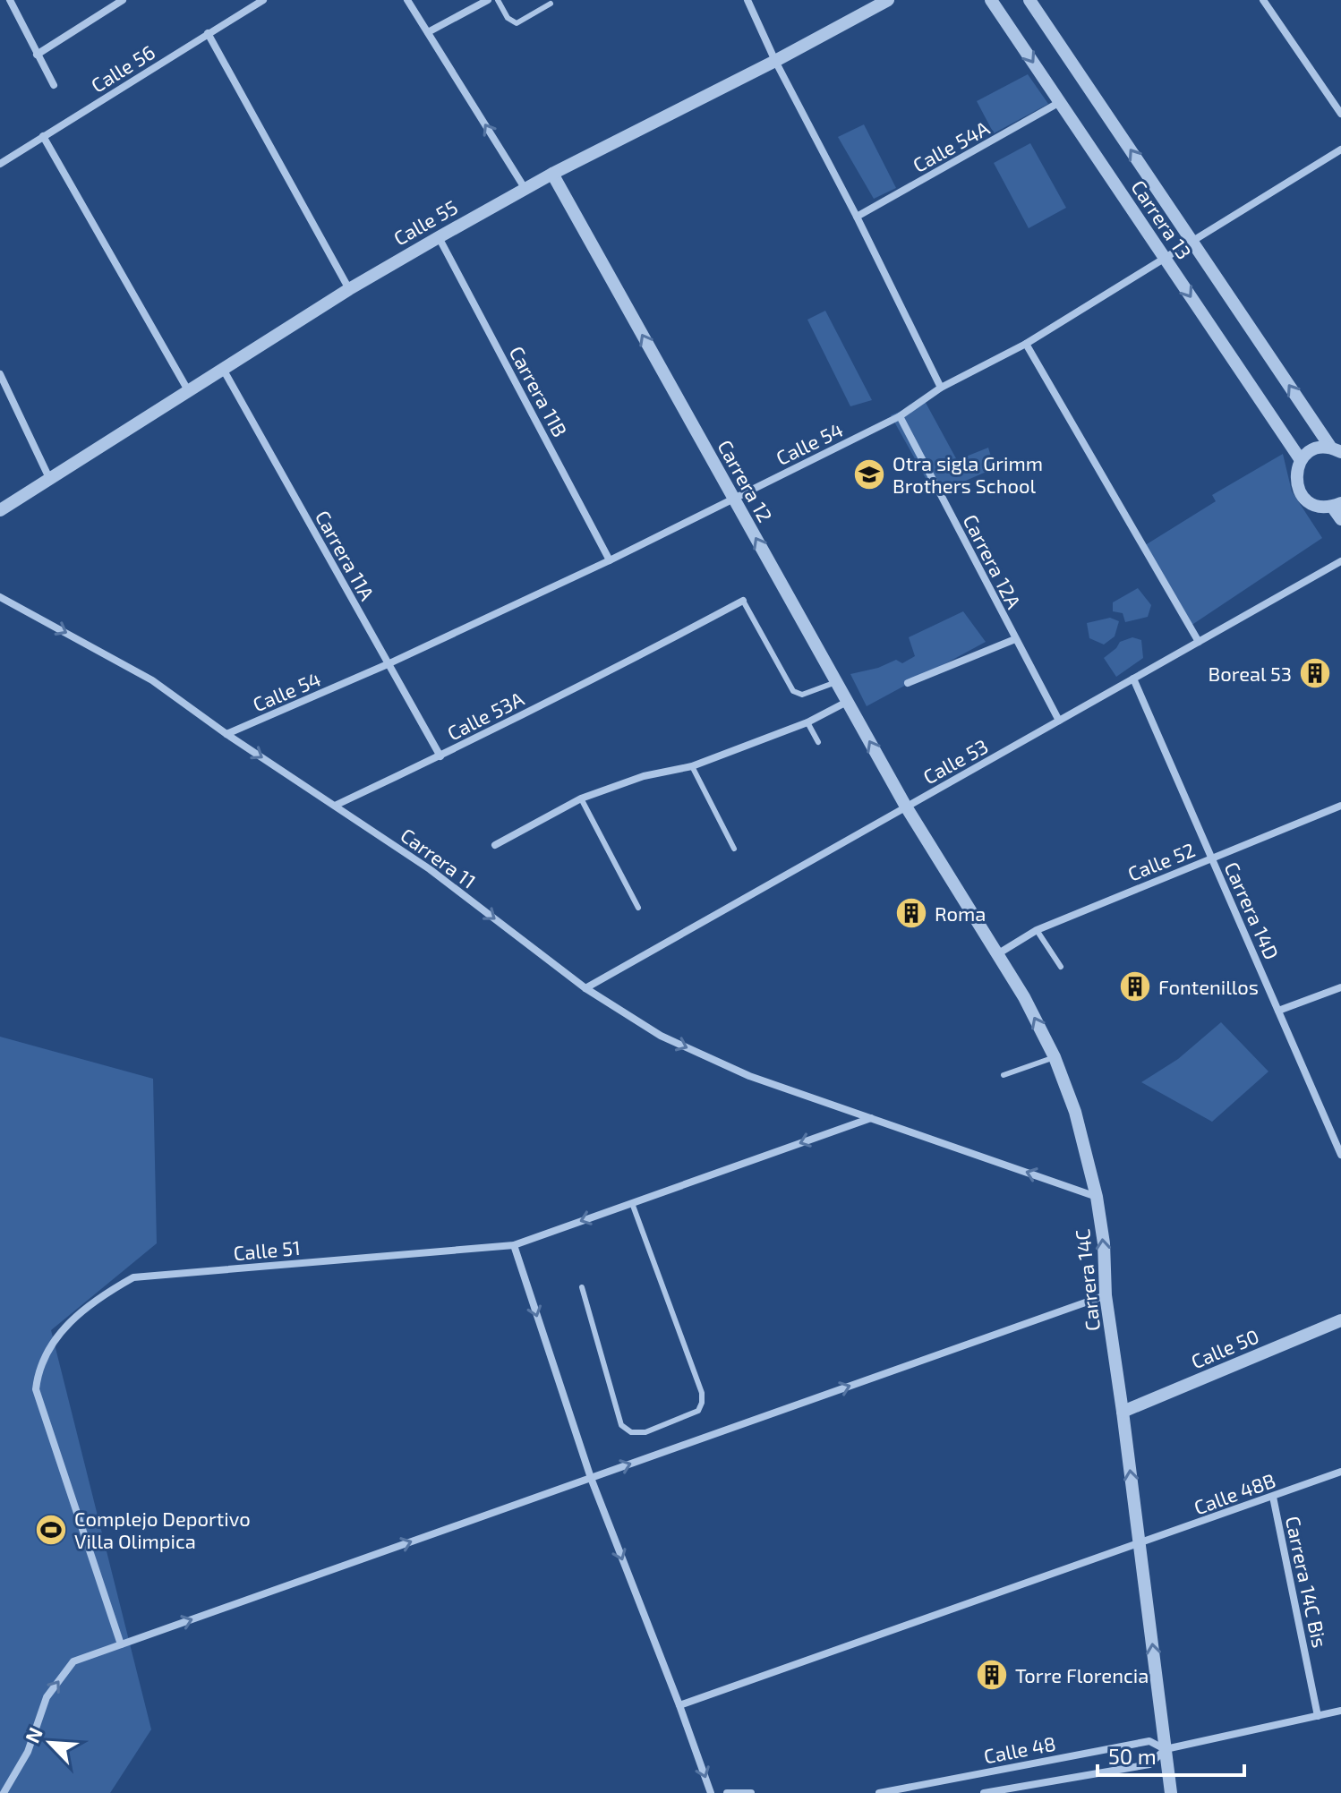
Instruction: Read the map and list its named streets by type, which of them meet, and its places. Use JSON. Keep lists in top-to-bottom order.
{
  "streets": {
    "street": [
      "Calle 56",
      "Calle 54A",
      "Carrera 13",
      "Calle 55",
      "Carrera 11B",
      "Calle 54",
      "Carrera 12",
      "Carrera 11A",
      "Carrera 12A",
      "Calle 53A",
      "Calle 53",
      "Carrera 11",
      "Calle 52",
      "Carrera 14D",
      "Calle 51",
      "Carrera 14C",
      "Calle 50",
      "Calle 48B",
      "Carrera 14C Bis",
      "Calle 48"
    ]
  },
  "crossings": [
    ["Calle 54A", "Carrera 13"],
    ["Carrera 13", "Calle 54"],
    ["Calle 55", "Carrera 11B"],
    ["Calle 55", "Carrera 12"],
    ["Calle 55", "Carrera 11A"],
    ["Carrera 11B", "Calle 54"],
    ["Calle 54", "Carrera 12"],
    ["Calle 54", "Carrera 11A"],
    ["Calle 54", "Carrera 12A"],
    ["Calle 54", "Carrera 11"],
    ["Carrera 12", "Calle 53"],
    ["Carrera 12", "Carrera 14C"],
    ["Carrera 11A", "Calle 53A"],
    ["Carrera 12A", "Calle 53"],
    ["Calle 53A", "Carrera 11"],
    ["Calle 53", "Carrera 11"],
    ["Calle 53", "Carrera 14D"],
    ["Calle 53", "Carrera 14C"],
    ["Carrera 11", "Calle 51"],
    ["Carrera 11", "Carrera 14C"],
    ["Calle 52", "Carrera 14D"],
    ["Calle 52", "Carrera 14C"],
    ["Carrera 14C", "Calle 50"],
    ["Carrera 14C", "Calle 48B"],
    ["Carrera 14C", "Calle 48"],
    ["Calle 48B", "Carrera 14C Bis"],
    ["Carrera 14C Bis", "Calle 48"]
  ],
  "one_way": ["Carrera 12", "Carrera 14C"],
  "places": {
    "school or university": ["Otra sigla Grimm Brothers School"],
    "building": [
      "Boreal 53",
      "Roma",
      "Fontenillos",
      "Torre Florencia"
    ],
    "sports": ["Complejo Deportivo Villa Olimpica"]
  },
  "scale_bar": "50 m",
  "north": "top left"
}
